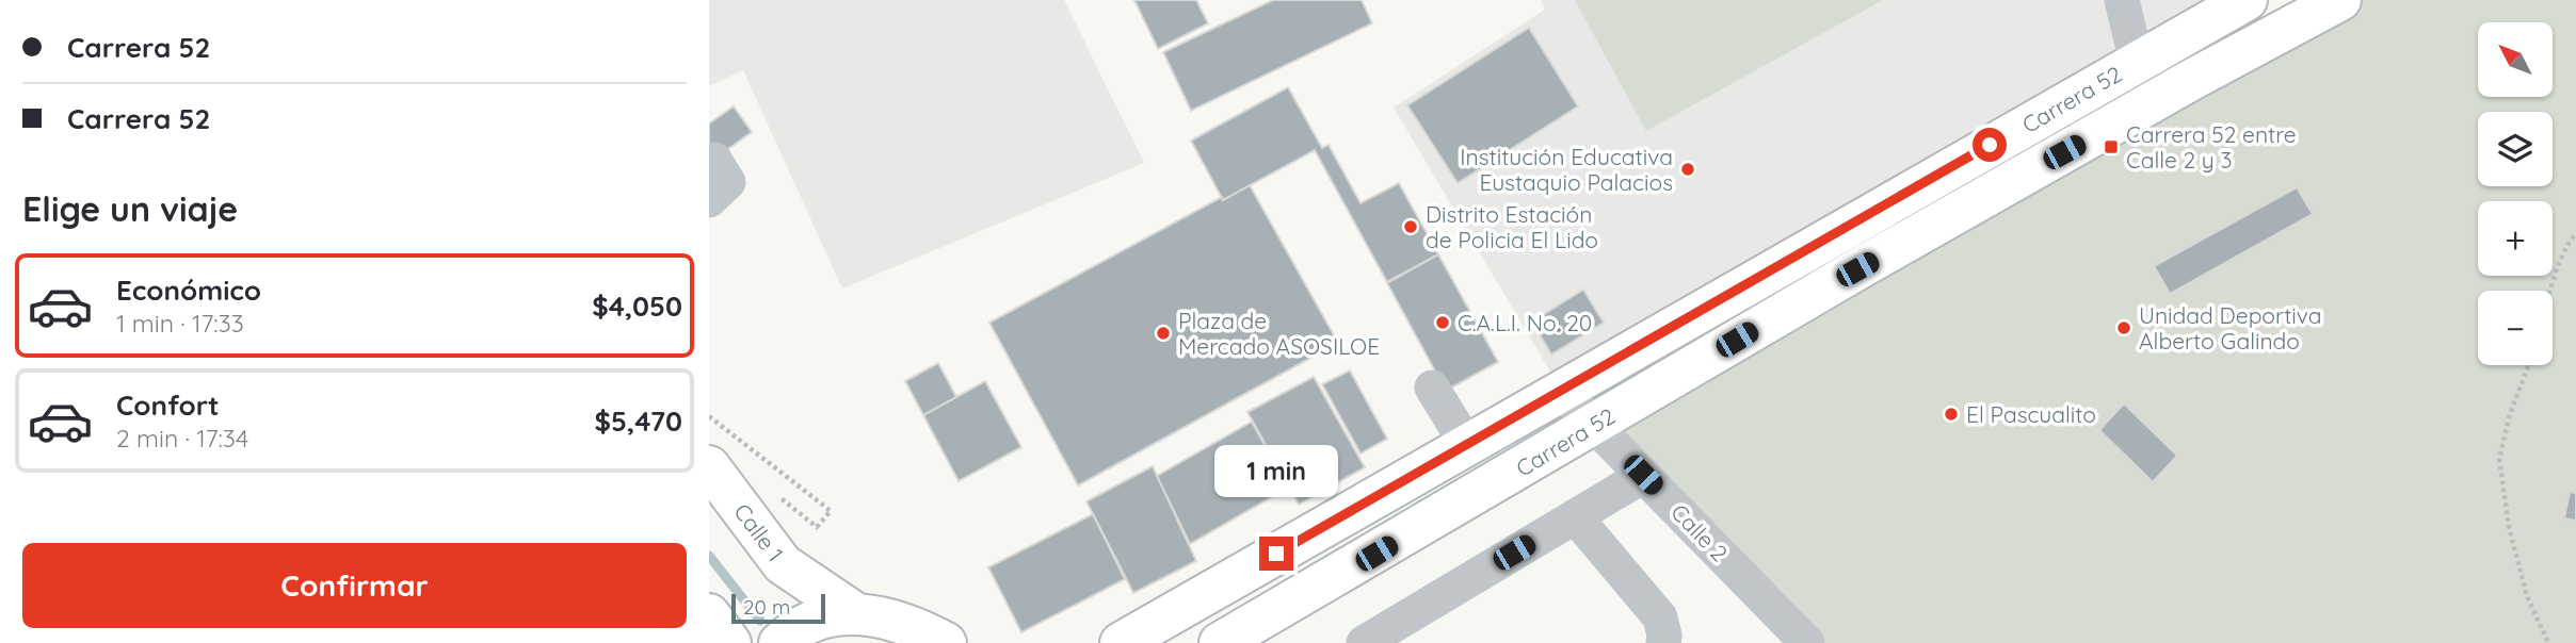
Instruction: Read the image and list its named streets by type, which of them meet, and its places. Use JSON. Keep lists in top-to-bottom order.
{
  "streets": {
    "main road": ["Carrera 52", "Calle 1"],
    "street": ["Calle 2"]
  },
  "crossings": [
    ["Carrera 52", "Calle 2"]
  ],
  "places": {
    "transit": ["Carrera 52 entre Calle 2 y 3"],
    "other": [
      "Institución Educativa Eustaquio Palacios",
      "Distrito Estación de Policia El Lido",
      "C.A.L.I. No. 20",
      "Unidad Deportiva Alberto Galindo",
      "Plaza de Mercado ASOSILOE",
      "El Pascualito"
    ]
  },
  "scale_bar": "20 m",
  "north": "top left",
  "page": {
    "banner": ["Carrera 52", "Carrera 52"],
    "map_buttons": ["+", "−"],
    "heading": "Elige un viaje",
    "list": [
      {
        "name": "Económico",
        "note": "1 min · 17:33",
        "value": "$4,050"
      },
      {
        "name": "Confort",
        "note": "2 min · 17:34",
        "value": "$5,470"
      }
    ],
    "bubble": "1 min",
    "buttons": "Confirmar",
    "scale": "20 m"
  }
}
